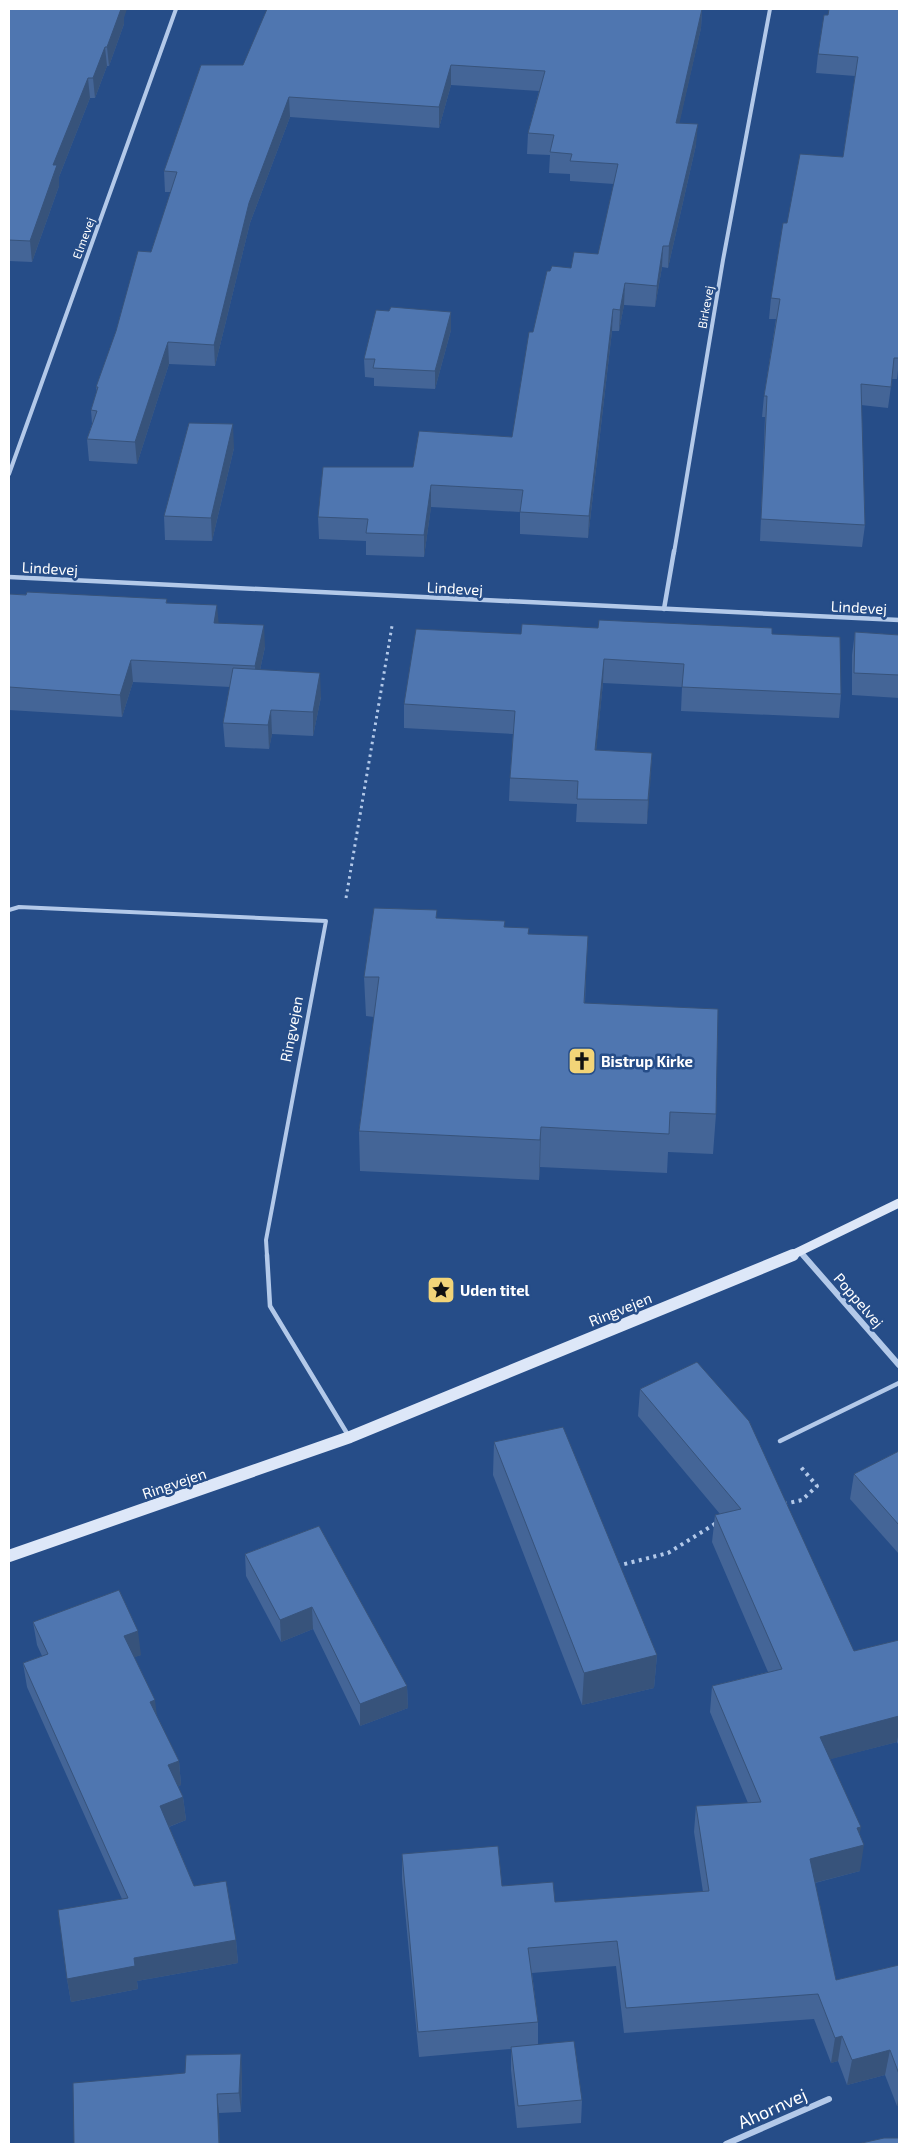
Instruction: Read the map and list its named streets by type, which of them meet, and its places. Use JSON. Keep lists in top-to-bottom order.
{
  "streets": {
    "main road": ["Ringvejen"],
    "street": [
      "Elmevej",
      "Birkevej",
      "Lindevej",
      "Poppelvej",
      "Ahornvej"
    ]
  },
  "crossings": [
    ["Birkevej", "Lindevej"],
    ["Ringvejen", "Poppelvej"]
  ],
  "places": {
    "church": ["Bistrup Kirke"],
    "place": ["Uden titel"]
  }
}
